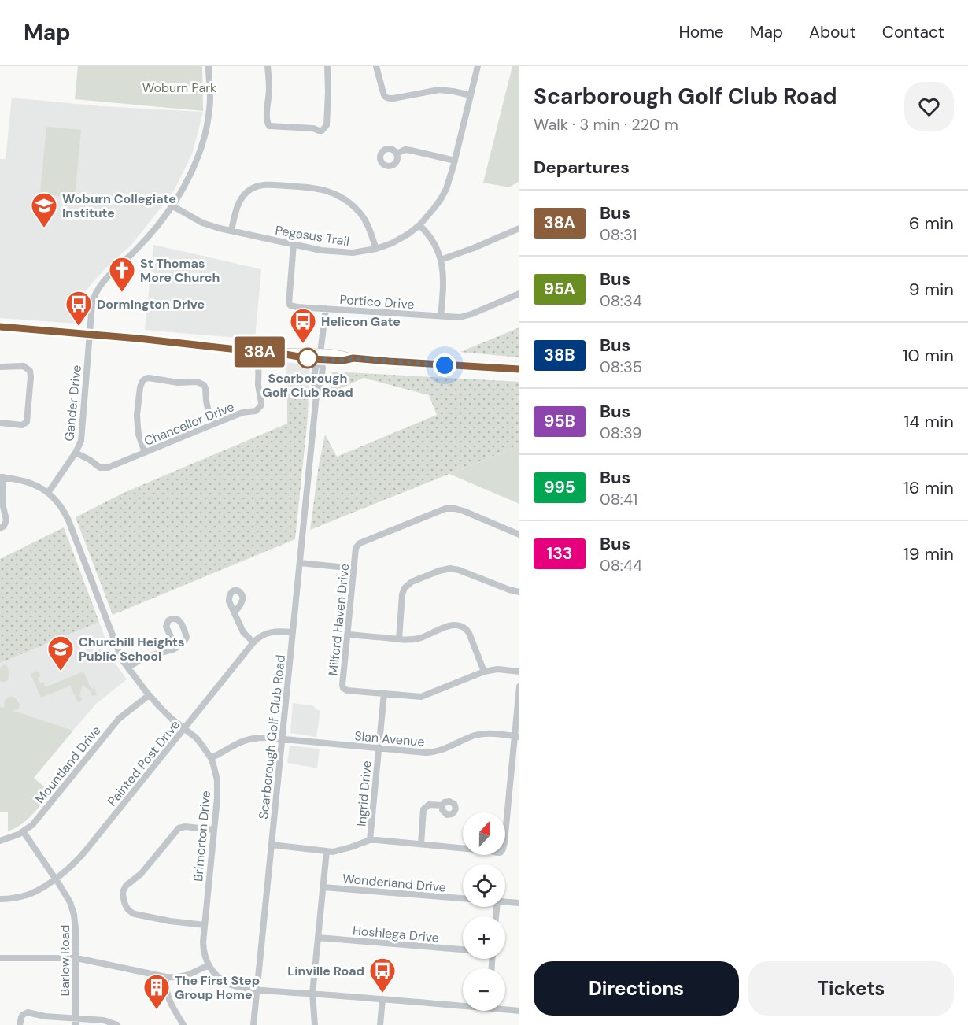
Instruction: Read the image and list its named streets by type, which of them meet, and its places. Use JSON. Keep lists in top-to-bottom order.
{
  "streets": {
    "street": [
      "Pegasus Trail",
      "Portico Drive",
      "Gander Drive",
      "Chancellor Drive",
      "Milford Haven Drive",
      "Scarborough Golf Club Road",
      "Slan Avenue",
      "Painted Post Drive",
      "Mountland Drive",
      "Ingrid Drive",
      "Brimorton Drive",
      "Wonderland Drive",
      "Hoshlega Drive",
      "Barlow Road"
    ]
  },
  "crossings": [
    ["Pegasus Trail", "Portico Drive"],
    ["Gander Drive", "Chancellor Drive"],
    ["Gander Drive", "Brimorton Drive"],
    ["Milford Haven Drive", "Ingrid Drive"],
    ["Scarborough Golf Club Road", "Slan Avenue"],
    ["Scarborough Golf Club Road", "Painted Post Drive"],
    ["Slan Avenue", "Ingrid Drive"],
    ["Slan Avenue", "Brimorton Drive"],
    ["Painted Post Drive", "Brimorton Drive"],
    ["Painted Post Drive", "Barlow Road"],
    ["Mountland Drive", "Brimorton Drive"],
    ["Mountland Drive", "Barlow Road"]
  ],
  "parks": ["Woburn Park"],
  "places": {
    "school or university": ["Woburn Collegiate Institute", "Churchill Heights Public School"],
    "church": ["St Thomas More Church"],
    "bus stop": ["Dormington Drive", "Helicon Gate", "Linville Road"],
    "other": ["Scarborough Golf Club Road"],
    "building": ["The First Step Group Home"]
  },
  "lines": ["bus line 38A"],
  "north": "top",
  "page": {
    "header": "Map",
    "nav": [
      "Home",
      "Map",
      "About",
      "Contact"
    ],
    "on_map": "38A",
    "heading": [
      ["Scarborough Golf Club Road", "Walk · 3 min · 220 m"],
      "Departures"
    ],
    "list": [
      {
        "mark": "38A",
        "name": "Bus",
        "note": "08:31",
        "value": "6 min"
      },
      {
        "mark": "95A",
        "name": "Bus",
        "note": "08:34",
        "value": "9 min"
      },
      {
        "mark": "38B",
        "name": "Bus",
        "note": "08:35",
        "value": "10 min"
      },
      {
        "mark": "95B",
        "name": "Bus",
        "note": "08:39",
        "value": "14 min"
      },
      {
        "mark": "995",
        "name": "Bus",
        "note": "08:41",
        "value": "16 min"
      },
      {
        "mark": "133",
        "name": "Bus",
        "note": "08:44",
        "value": "19 min"
      }
    ],
    "map_buttons": ["+", "−"],
    "buttons": ["Directions", "Tickets"]
  }
}
